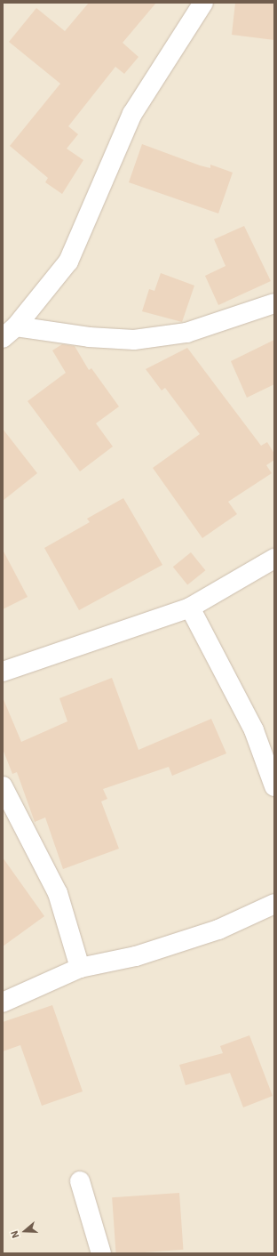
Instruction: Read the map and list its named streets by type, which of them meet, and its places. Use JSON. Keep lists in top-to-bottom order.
{
  "north": "left"
}
